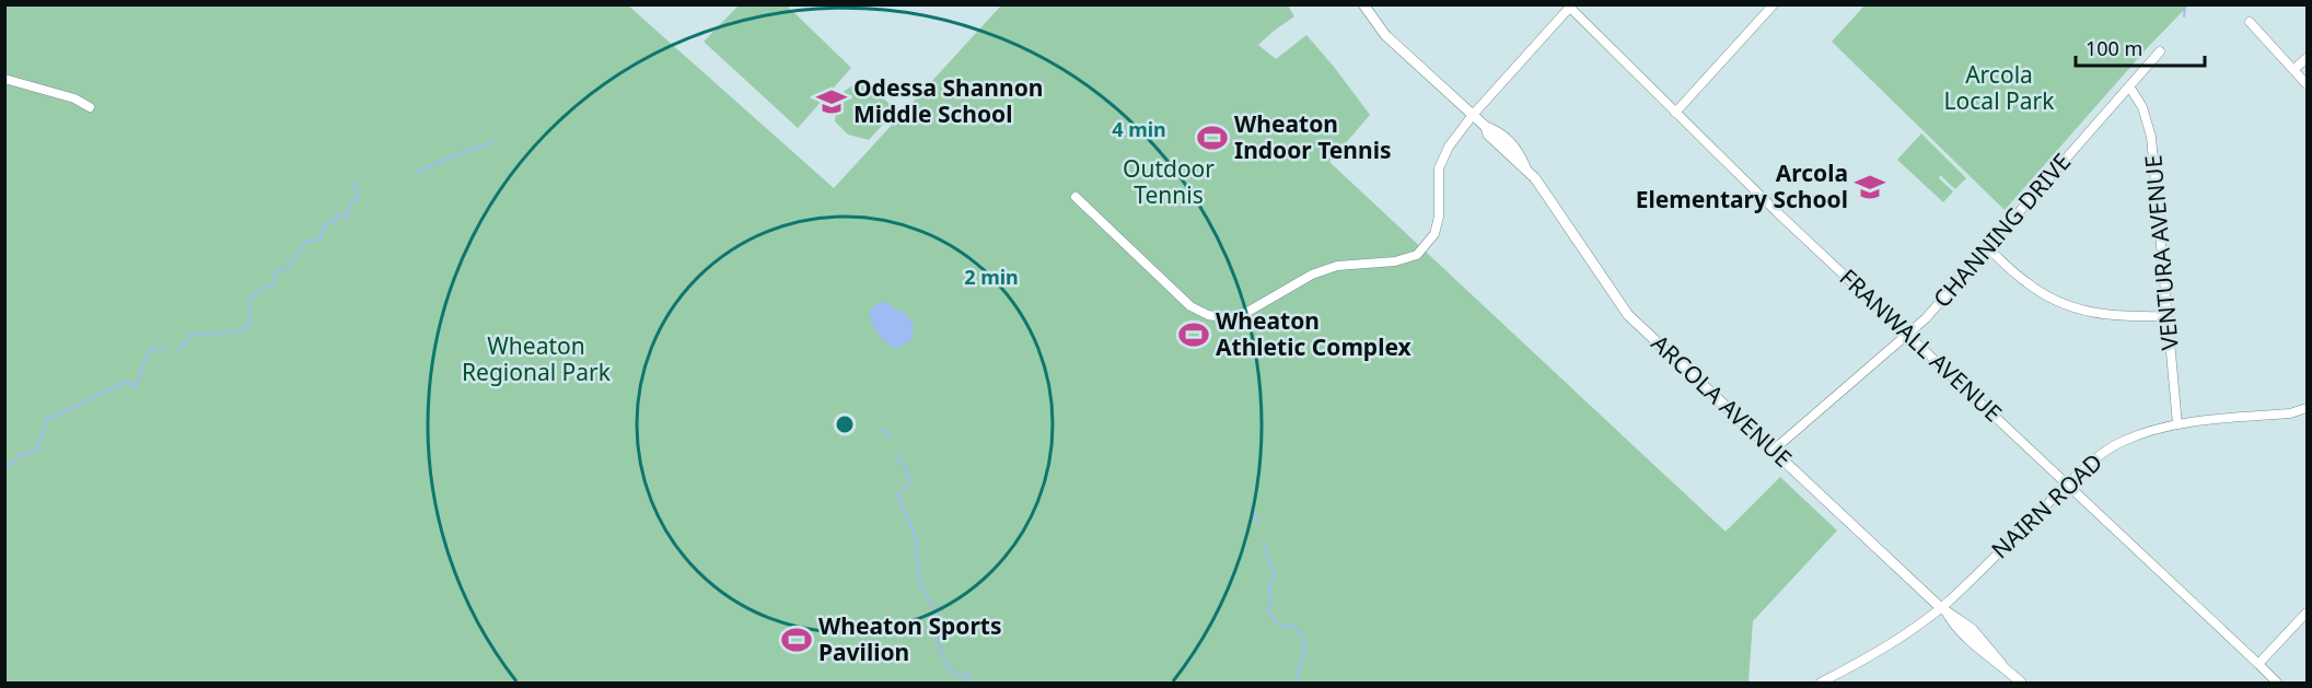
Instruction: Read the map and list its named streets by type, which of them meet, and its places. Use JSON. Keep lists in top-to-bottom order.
{
  "streets": {
    "street": [
      "CHANNING DRIVE",
      "VENTURA AVENUE",
      "FRANWALL AVENUE",
      "ARCOLA AVENUE",
      "NAIRN ROAD"
    ]
  },
  "crossings": [
    ["CHANNING DRIVE", "VENTURA AVENUE"],
    ["CHANNING DRIVE", "FRANWALL AVENUE"],
    ["CHANNING DRIVE", "ARCOLA AVENUE"],
    ["VENTURA AVENUE", "NAIRN ROAD"],
    ["FRANWALL AVENUE", "NAIRN ROAD"],
    ["ARCOLA AVENUE", "NAIRN ROAD"]
  ],
  "parks": ["Arcola Local Park", "Outdoor Tennis", "Wheaton Regional Park"],
  "places": {
    "school or university": ["Odessa Shannon Middle School", "Arcola Elementary School"],
    "sports": ["Wheaton Indoor Tennis", "Wheaton Athletic Complex", "Wheaton Sports Pavilion"]
  },
  "scale_bar": "100 m",
  "rings": ["4 min", "2 min"]
}
